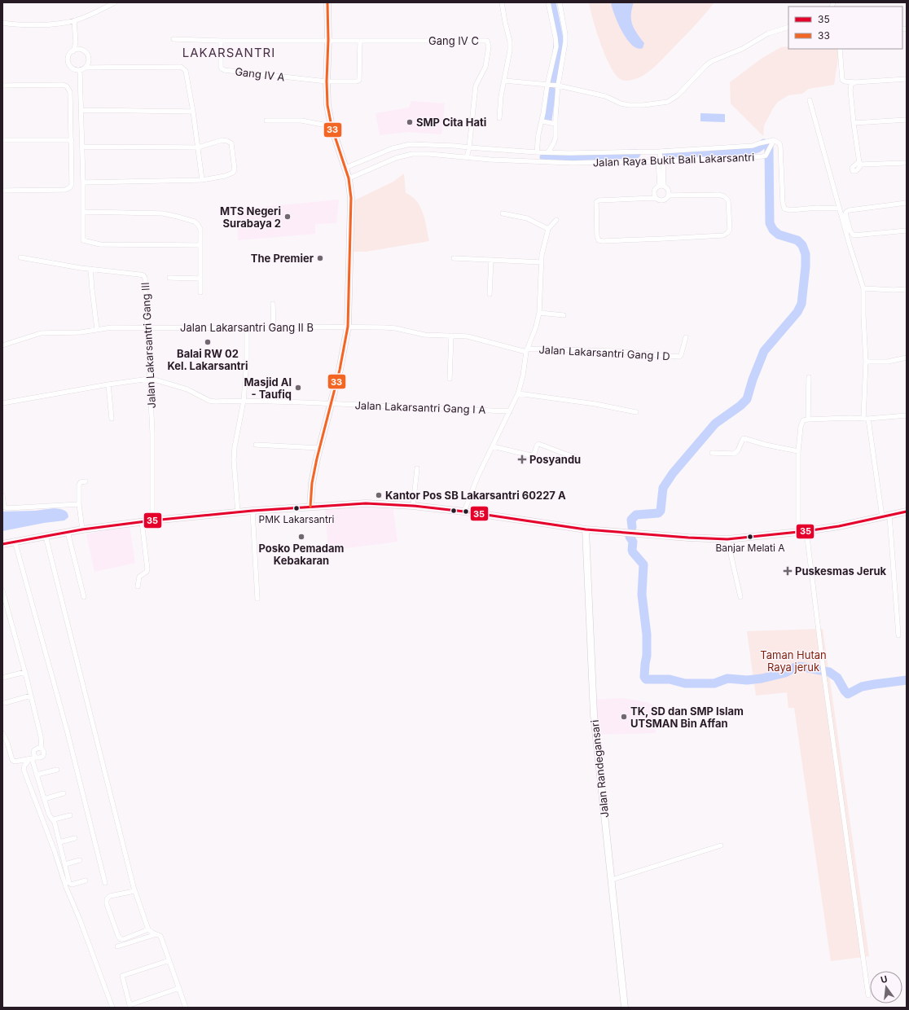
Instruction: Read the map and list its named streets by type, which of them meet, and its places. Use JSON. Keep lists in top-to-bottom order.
{
  "streets": {
    "street": [
      "Gang IV C",
      "Gang IV A",
      "Jalan Raya Bukit Bali Lakarsantri",
      "Jalan Lakarsantri Gang II B",
      "Jalan Lakarsantri Gang III",
      "Jalan Lakarsantri Gang I D",
      "Jalan Lakarsantri Gang I A",
      "Jalan Randegansari"
    ]
  },
  "crossings": [
    ["Gang IV C", "Gang IV A"],
    ["Gang IV C", "Jalan Raya Bukit Bali Lakarsantri"],
    ["Jalan Lakarsantri Gang II B", "Jalan Lakarsantri Gang III"],
    ["Jalan Lakarsantri Gang II B", "Jalan Lakarsantri Gang I D"],
    ["Jalan Lakarsantri Gang III", "Jalan Lakarsantri Gang I A"]
  ],
  "districts": ["LAKARSANTRI"],
  "parks": ["Taman Hutan Raya jeruk"],
  "places": {
    "other": [
      "SMP Cita Hati",
      "MTS Negeri Surabaya 2",
      "The Premier",
      "Balai RW 02 Kel. Lakarsantri",
      "Masjid Al - Taufiq",
      "Kantor Pos SB Lakarsantri 60227 A",
      "PMK Lakarsantri",
      "Posko Pemadam Kebakaran",
      "Banjar Melati A",
      "TK, SD dan SMP Islam UTSMAN Bin Affan"
    ],
    "health": ["Posyandu", "Puskesmas Jeruk"]
  },
  "lines": ["transit line 33", "transit line 35"],
  "legend": ["35", "33"],
  "north": "top"
}
